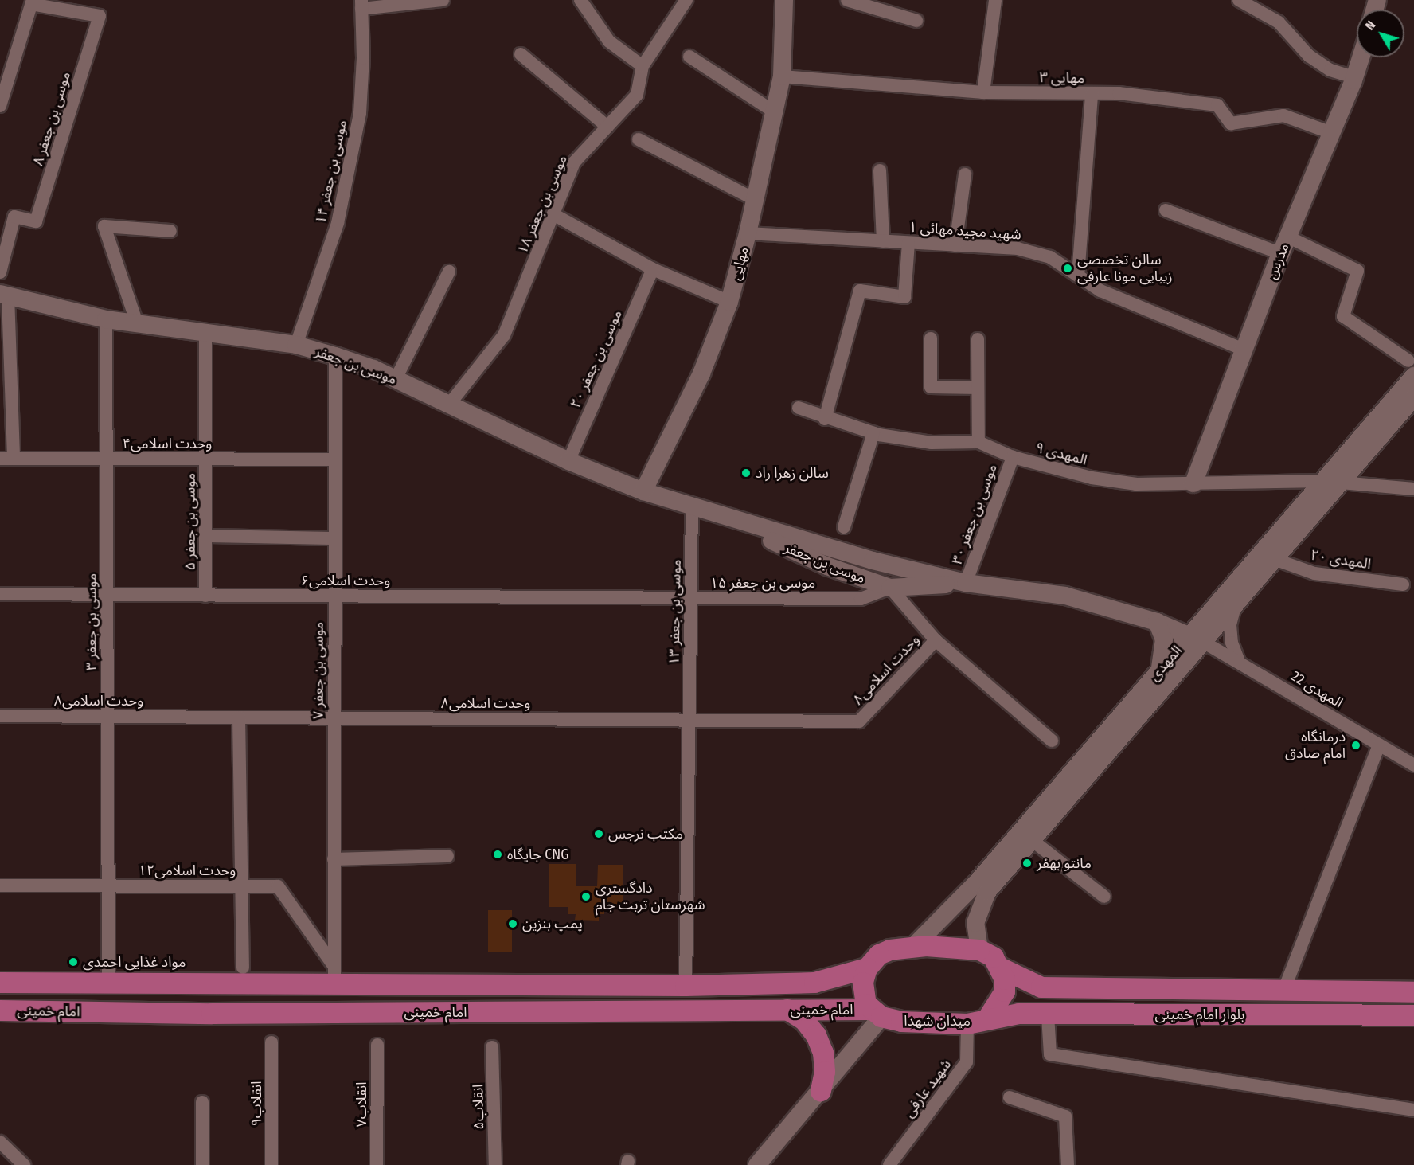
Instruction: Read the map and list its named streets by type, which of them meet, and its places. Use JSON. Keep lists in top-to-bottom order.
{
  "streets": {
    "main road": ["امام خمینی", "بلوار امام خمینی", "میدان شهدا"],
    "street": [
      "مهایی ۳",
      "موسی بن جعفر ۸",
      "موسی بن جعفر ۱۴",
      "موسی بن جعفر ۱۸",
      "شهید مجید مهائی ۱",
      "مدرس",
      "مهایی",
      "موسی بن جعفر ۲۰",
      "موسی بن جعفر",
      "وحدت اسلامی۴",
      "المهدی ۹",
      "موسی بن جعفر ۳۰",
      "موسی بن جعفر ۵",
      "المهدی ۲۰",
      "وحدت اسلامی۶",
      "موسی بن جعفر ۱۵",
      "موسی بن جعفر ۱۳",
      "موسی بن جعفر ۳",
      "المهدی",
      "وحدت اسلامی۸",
      "موسی بن جعفر ۷",
      "المهدی 22",
      "وحدت اسلامی۱۲",
      "شهید عارفی",
      "انقلاب۹",
      "انقلاب۷",
      "انقلاب۵"
    ]
  },
  "crossings": [
    ["مهایی ۳", "مدرس"],
    ["مهایی ۳", "مهایی"],
    ["موسی بن جعفر ۱۴", "موسی بن جعفر"],
    ["موسی بن جعفر ۱۸", "موسی بن جعفر"],
    ["شهید مجید مهائی ۱", "مدرس"],
    ["شهید مجید مهائی ۱", "مهایی"],
    ["مدرس", "المهدی ۹"],
    ["مهایی", "موسی بن جعفر"],
    ["موسی بن جعفر ۲۰", "موسی بن جعفر"],
    ["موسی بن جعفر", "موسی بن جعفر ۳۰"],
    ["موسی بن جعفر", "موسی بن جعفر ۵"],
    ["موسی بن جعفر", "موسی بن جعفر ۱۵"],
    ["موسی بن جعفر", "موسی بن جعفر ۱۳"],
    ["موسی بن جعفر", "موسی بن جعفر ۳"],
    ["موسی بن جعفر", "المهدی"],
    ["موسی بن جعفر", "موسی بن جعفر ۷"],
    ["موسی بن جعفر", "المهدی 22"],
    ["وحدت اسلامی۴", "موسی بن جعفر ۵"],
    ["وحدت اسلامی۴", "موسی بن جعفر ۳"],
    ["وحدت اسلامی۴", "موسی بن جعفر ۷"],
    ["المهدی ۹", "موسی بن جعفر ۳۰"],
    ["المهدی ۹", "المهدی"],
    ["موسی بن جعفر ۵", "وحدت اسلامی۶"],
    ["المهدی ۲۰", "المهدی"],
    ["وحدت اسلامی۶", "موسی بن جعفر ۱۵"],
    ["وحدت اسلامی۶", "موسی بن جعفر ۱۳"],
    ["وحدت اسلامی۶", "موسی بن جعفر ۳"],
    ["وحدت اسلامی۶", "موسی بن جعفر ۷"],
    ["موسی بن جعفر ۱۵", "موسی بن جعفر ۱۳"],
    ["موسی بن جعفر ۱۳", "وحدت اسلامی۸"],
    ["موسی بن جعفر ۱۳", "امام خمینی"],
    ["موسی بن جعفر ۳", "وحدت اسلامی۸"],
    ["موسی بن جعفر ۳", "وحدت اسلامی۱۲"],
    ["موسی بن جعفر ۳", "امام خمینی"],
    ["المهدی", "المهدی 22"],
    ["وحدت اسلامی۸", "موسی بن جعفر ۷"],
    ["موسی بن جعفر ۷", "وحدت اسلامی۱۲"],
    ["موسی بن جعفر ۷", "امام خمینی"],
    ["امام خمینی", "میدان شهدا"],
    ["بلوار امام خمینی", "میدان شهدا"],
    ["بلوار امام خمینی", "شهید عارفی"],
    ["میدان شهدا", "شهید عارفی"]
  ],
  "places": [
    "سالن تخصصی زیبایی مونا عارفی",
    "سالن زهرا راد",
    "درمانگاه امام صادق",
    "مكتب نرجس",
    "جایگاه CNG",
    "مانتو بهفر",
    "دادگستری شهرستان تربت جام",
    "پمپ بنزین",
    "مواد غذایی احمدی"
  ],
  "north": "top left"
}
